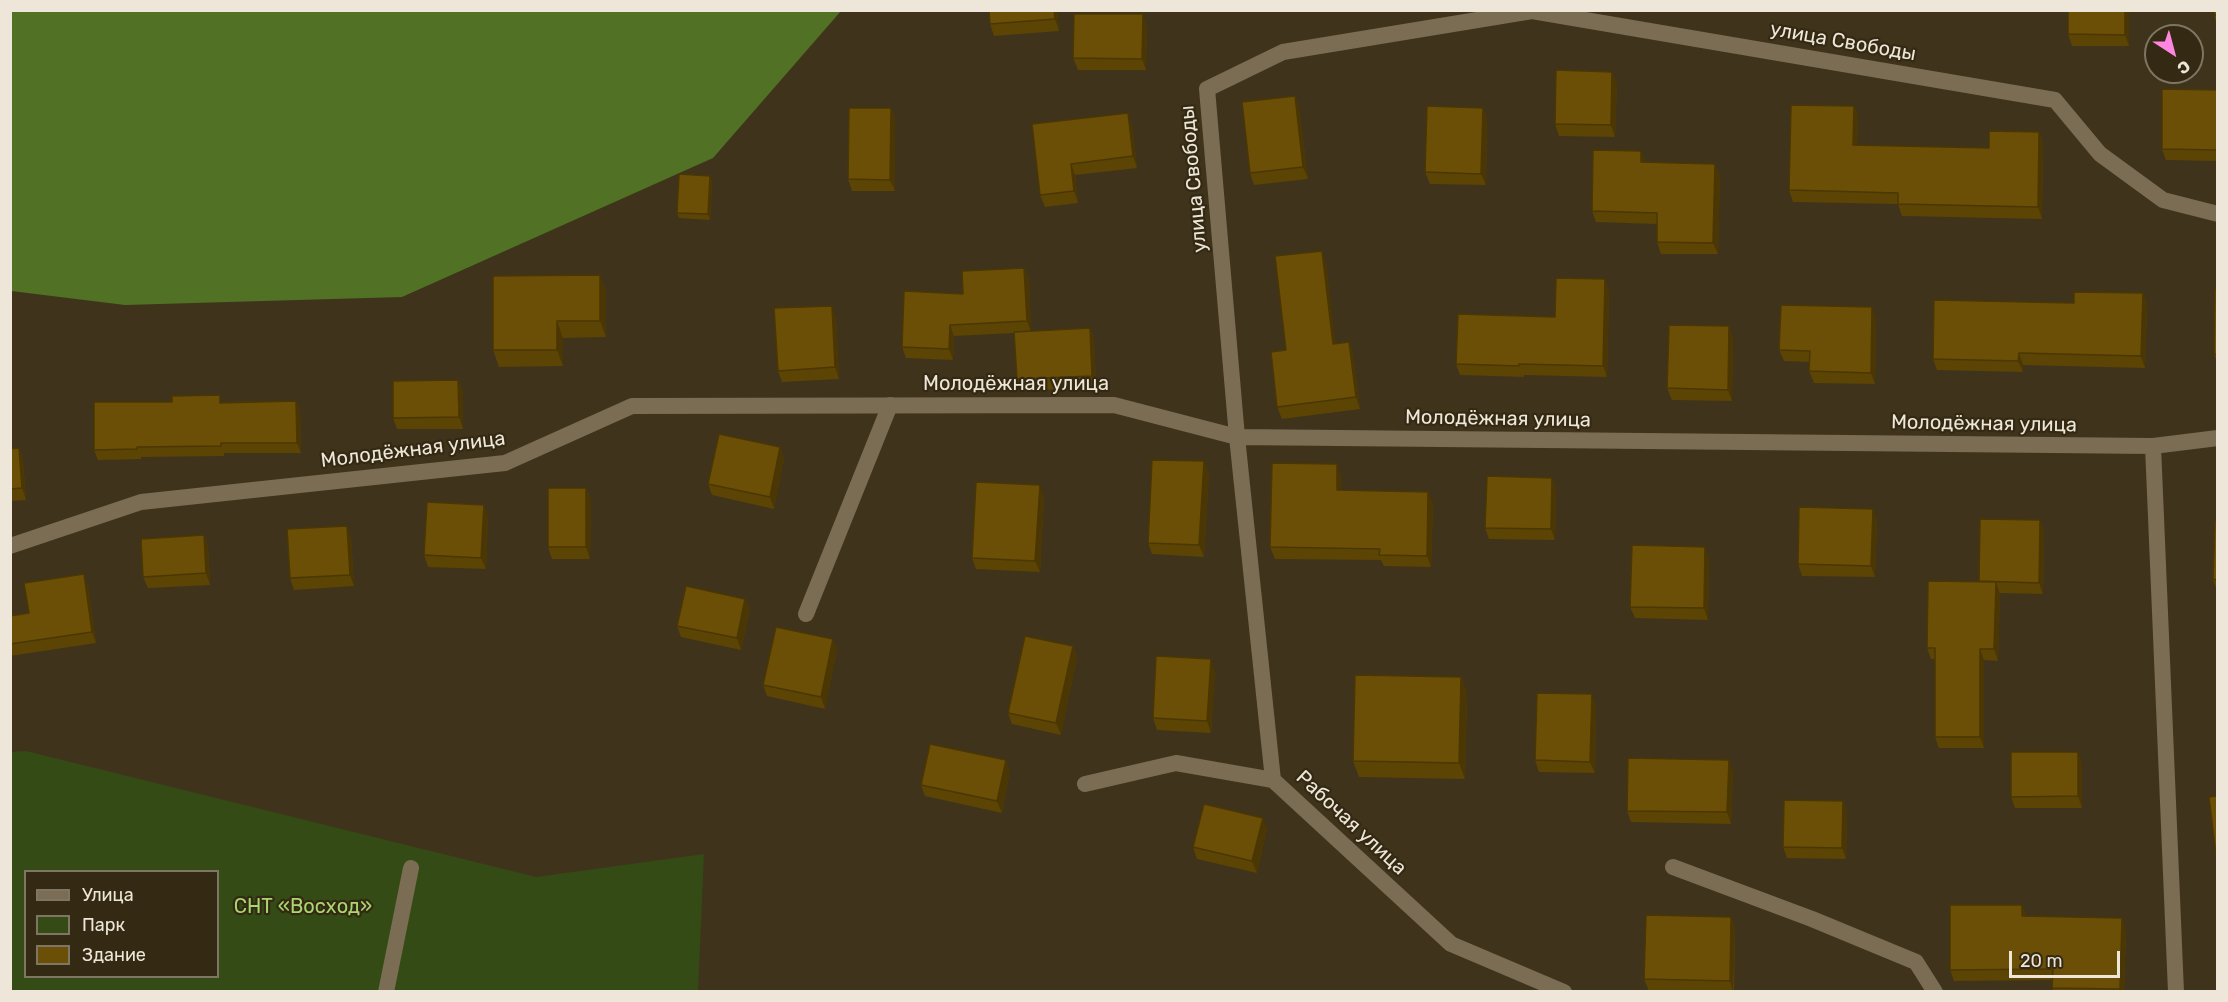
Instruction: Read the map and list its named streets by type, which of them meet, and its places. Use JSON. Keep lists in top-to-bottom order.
{
  "streets": {
    "street": ["улица Свободы", "Молодёжная улица", "Рабочая улица"]
  },
  "crossings": [
    ["улица Свободы", "Молодёжная улица"]
  ],
  "parks": ["СНТ «Восход»"],
  "legend": ["Улица", "Парк", "Здание"],
  "scale_bar": "20 m",
  "north": "bottom right"
}
